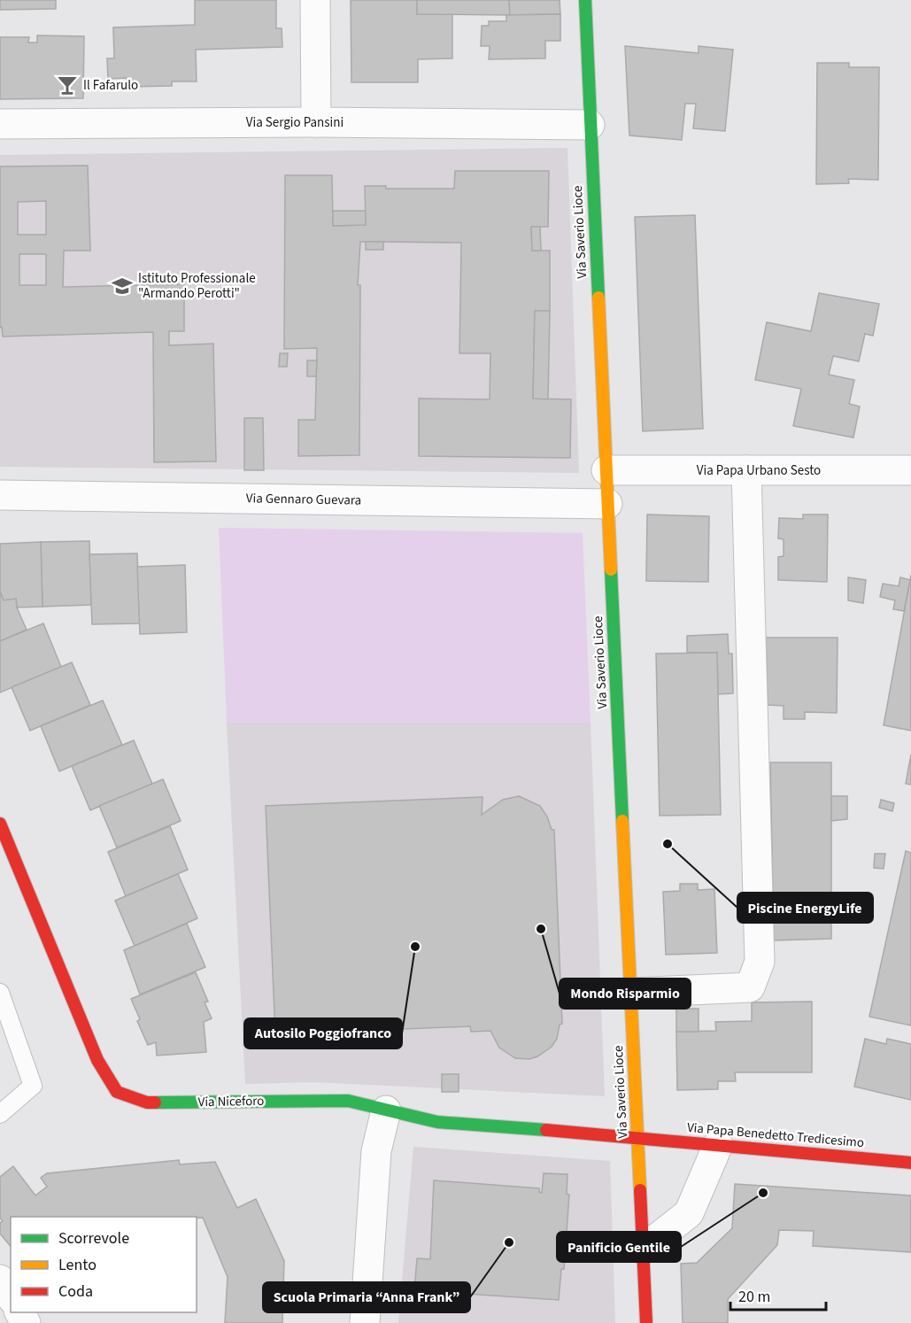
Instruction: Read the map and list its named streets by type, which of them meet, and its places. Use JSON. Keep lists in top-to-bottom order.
{
  "streets": {
    "street": [
      "Via Sergio Pansini",
      "Via Saverio Lioce",
      "Via Papa Urbano Sesto",
      "Via Gennaro Guevara",
      "Via Niceforo",
      "Via Papa Benedetto Tredicesimo"
    ]
  },
  "crossings": [
    ["Via Sergio Pansini", "Via Saverio Lioce"],
    ["Via Saverio Lioce", "Via Papa Urbano Sesto"],
    ["Via Saverio Lioce", "Via Gennaro Guevara"],
    ["Via Saverio Lioce", "Via Niceforo"],
    ["Via Saverio Lioce", "Via Papa Benedetto Tredicesimo"],
    ["Via Niceforo", "Via Papa Benedetto Tredicesimo"]
  ],
  "places": {
    "bar": ["Il Fafarulo"],
    "school or university": ["Istituto Professionale \"Armando Perotti\""],
    "other": [
      "Piscine EnergyLife",
      "Mondo Risparmio",
      "Autosilo Poggiofranco",
      "Panificio Gentile",
      "Scuola Primaria “Anna Frank”"
    ]
  },
  "legend": ["Scorrevole", "Lento", "Coda"],
  "scale_bar": "20 m"
}
